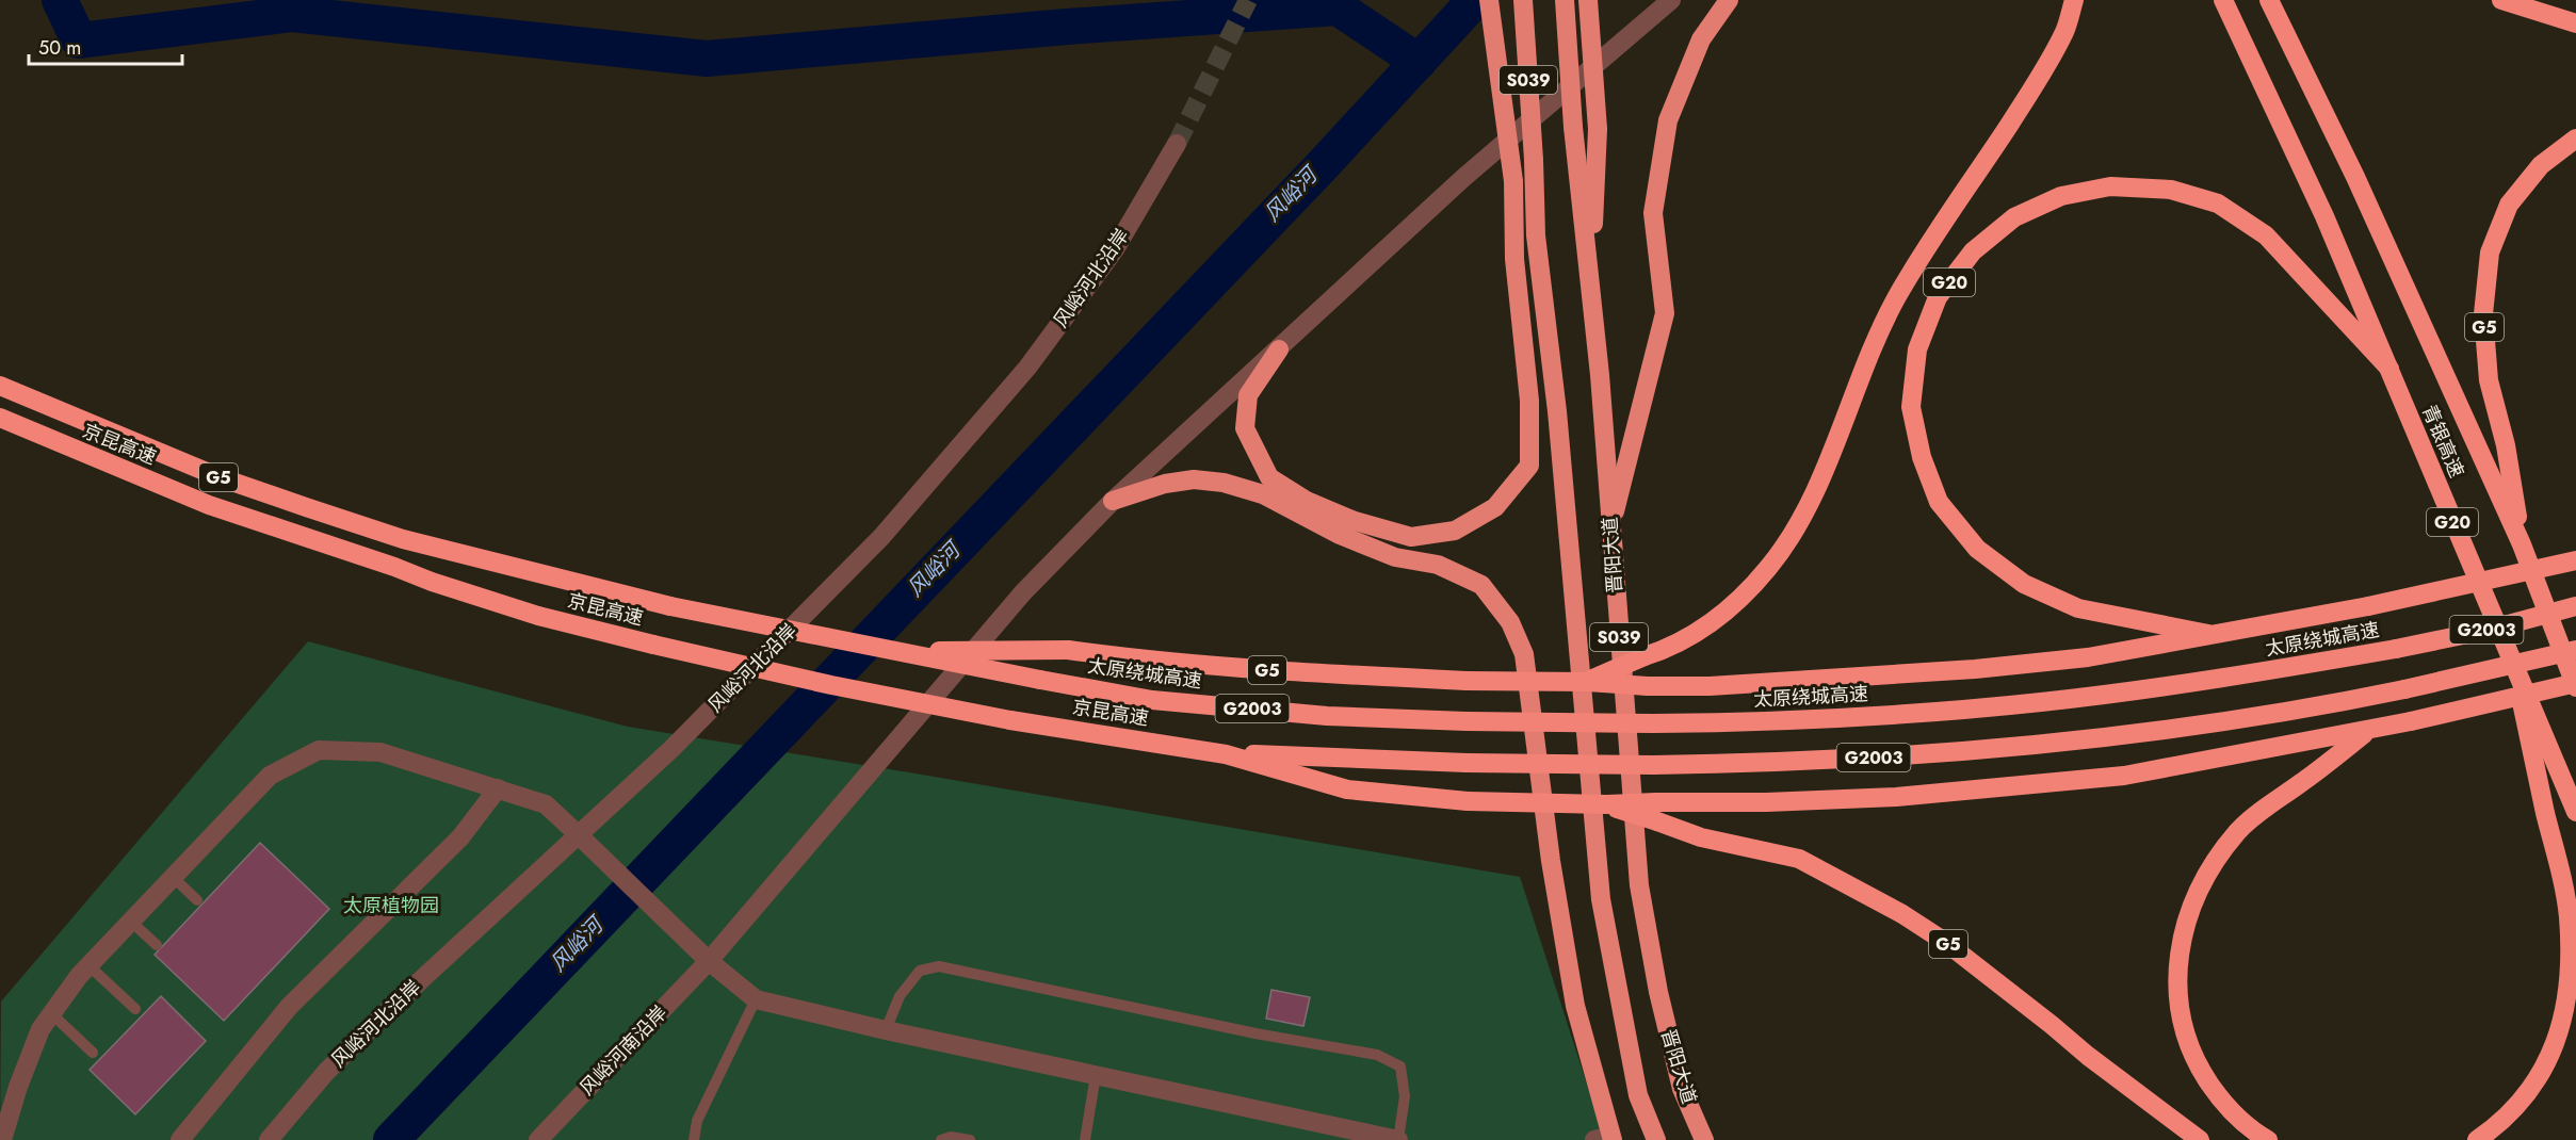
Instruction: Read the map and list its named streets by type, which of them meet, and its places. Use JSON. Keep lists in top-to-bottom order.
{
  "streets": {
    "highway": [
      "S039",
      "G20",
      "G5",
      "青银高速",
      "京昆高速",
      "晋阳大道",
      "G2003",
      "太原绕城高速"
    ],
    "street": ["风峪河北沿岸", "风峪河南沿岸"]
  },
  "crossings": [
    ["S039", "晋阳大道"],
    ["G20", "G5"],
    ["G20", "青银高速"],
    ["G5", "京昆高速"],
    ["G5", "G2003"],
    ["G5", "太原绕城高速"],
    ["京昆高速", "G2003"],
    ["京昆高速", "太原绕城高速"]
  ],
  "water": ["风峪河"],
  "parks": ["太原植物园"],
  "scale_bar": "50 m"
}
